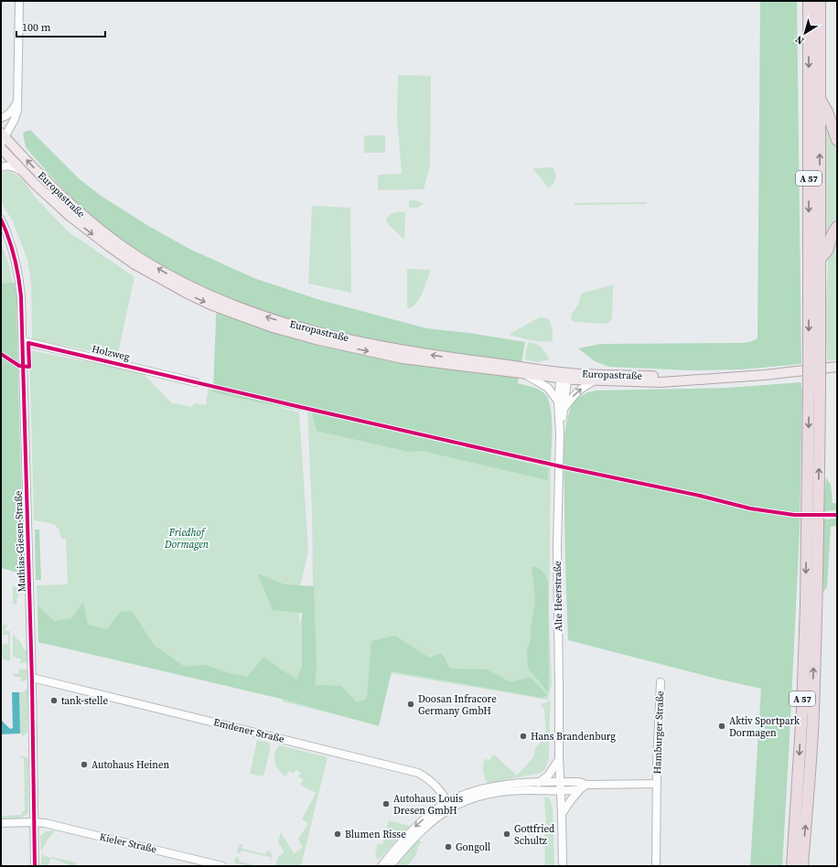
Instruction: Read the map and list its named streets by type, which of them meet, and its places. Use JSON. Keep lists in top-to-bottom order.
{
  "streets": {
    "highway": ["A 57"],
    "main road": ["Europastraße"],
    "street": [
      "Holzweg",
      "Mathias-Giesen-Straße",
      "Alte Heerstraße",
      "Emdener Straße",
      "Hamburger Straße",
      "Kieler Straße"
    ]
  },
  "crossings": [
    ["Europastraße", "Alte Heerstraße"],
    ["Holzweg", "Mathias-Giesen-Straße"],
    ["Mathias-Giesen-Straße", "Emdener Straße"],
    ["Mathias-Giesen-Straße", "Kieler Straße"],
    ["Alte Heerstraße", "Hamburger Straße"],
    ["Emdener Straße", "Hamburger Straße"]
  ],
  "parks": ["Friedhof Dormagen"],
  "places": [
    "tank-stelle",
    "Doosan Infracore Germany GmbH",
    "Aktiv Sportpark Dormagen",
    "Hans Brandenburg",
    "Autohaus Heinen",
    "Autohaus Louis Dresen GmbH",
    "Blumen Risse",
    "Gottfried Schultz",
    "Gongoll"
  ],
  "scale_bar": "100 m",
  "north": "bottom left"
}
